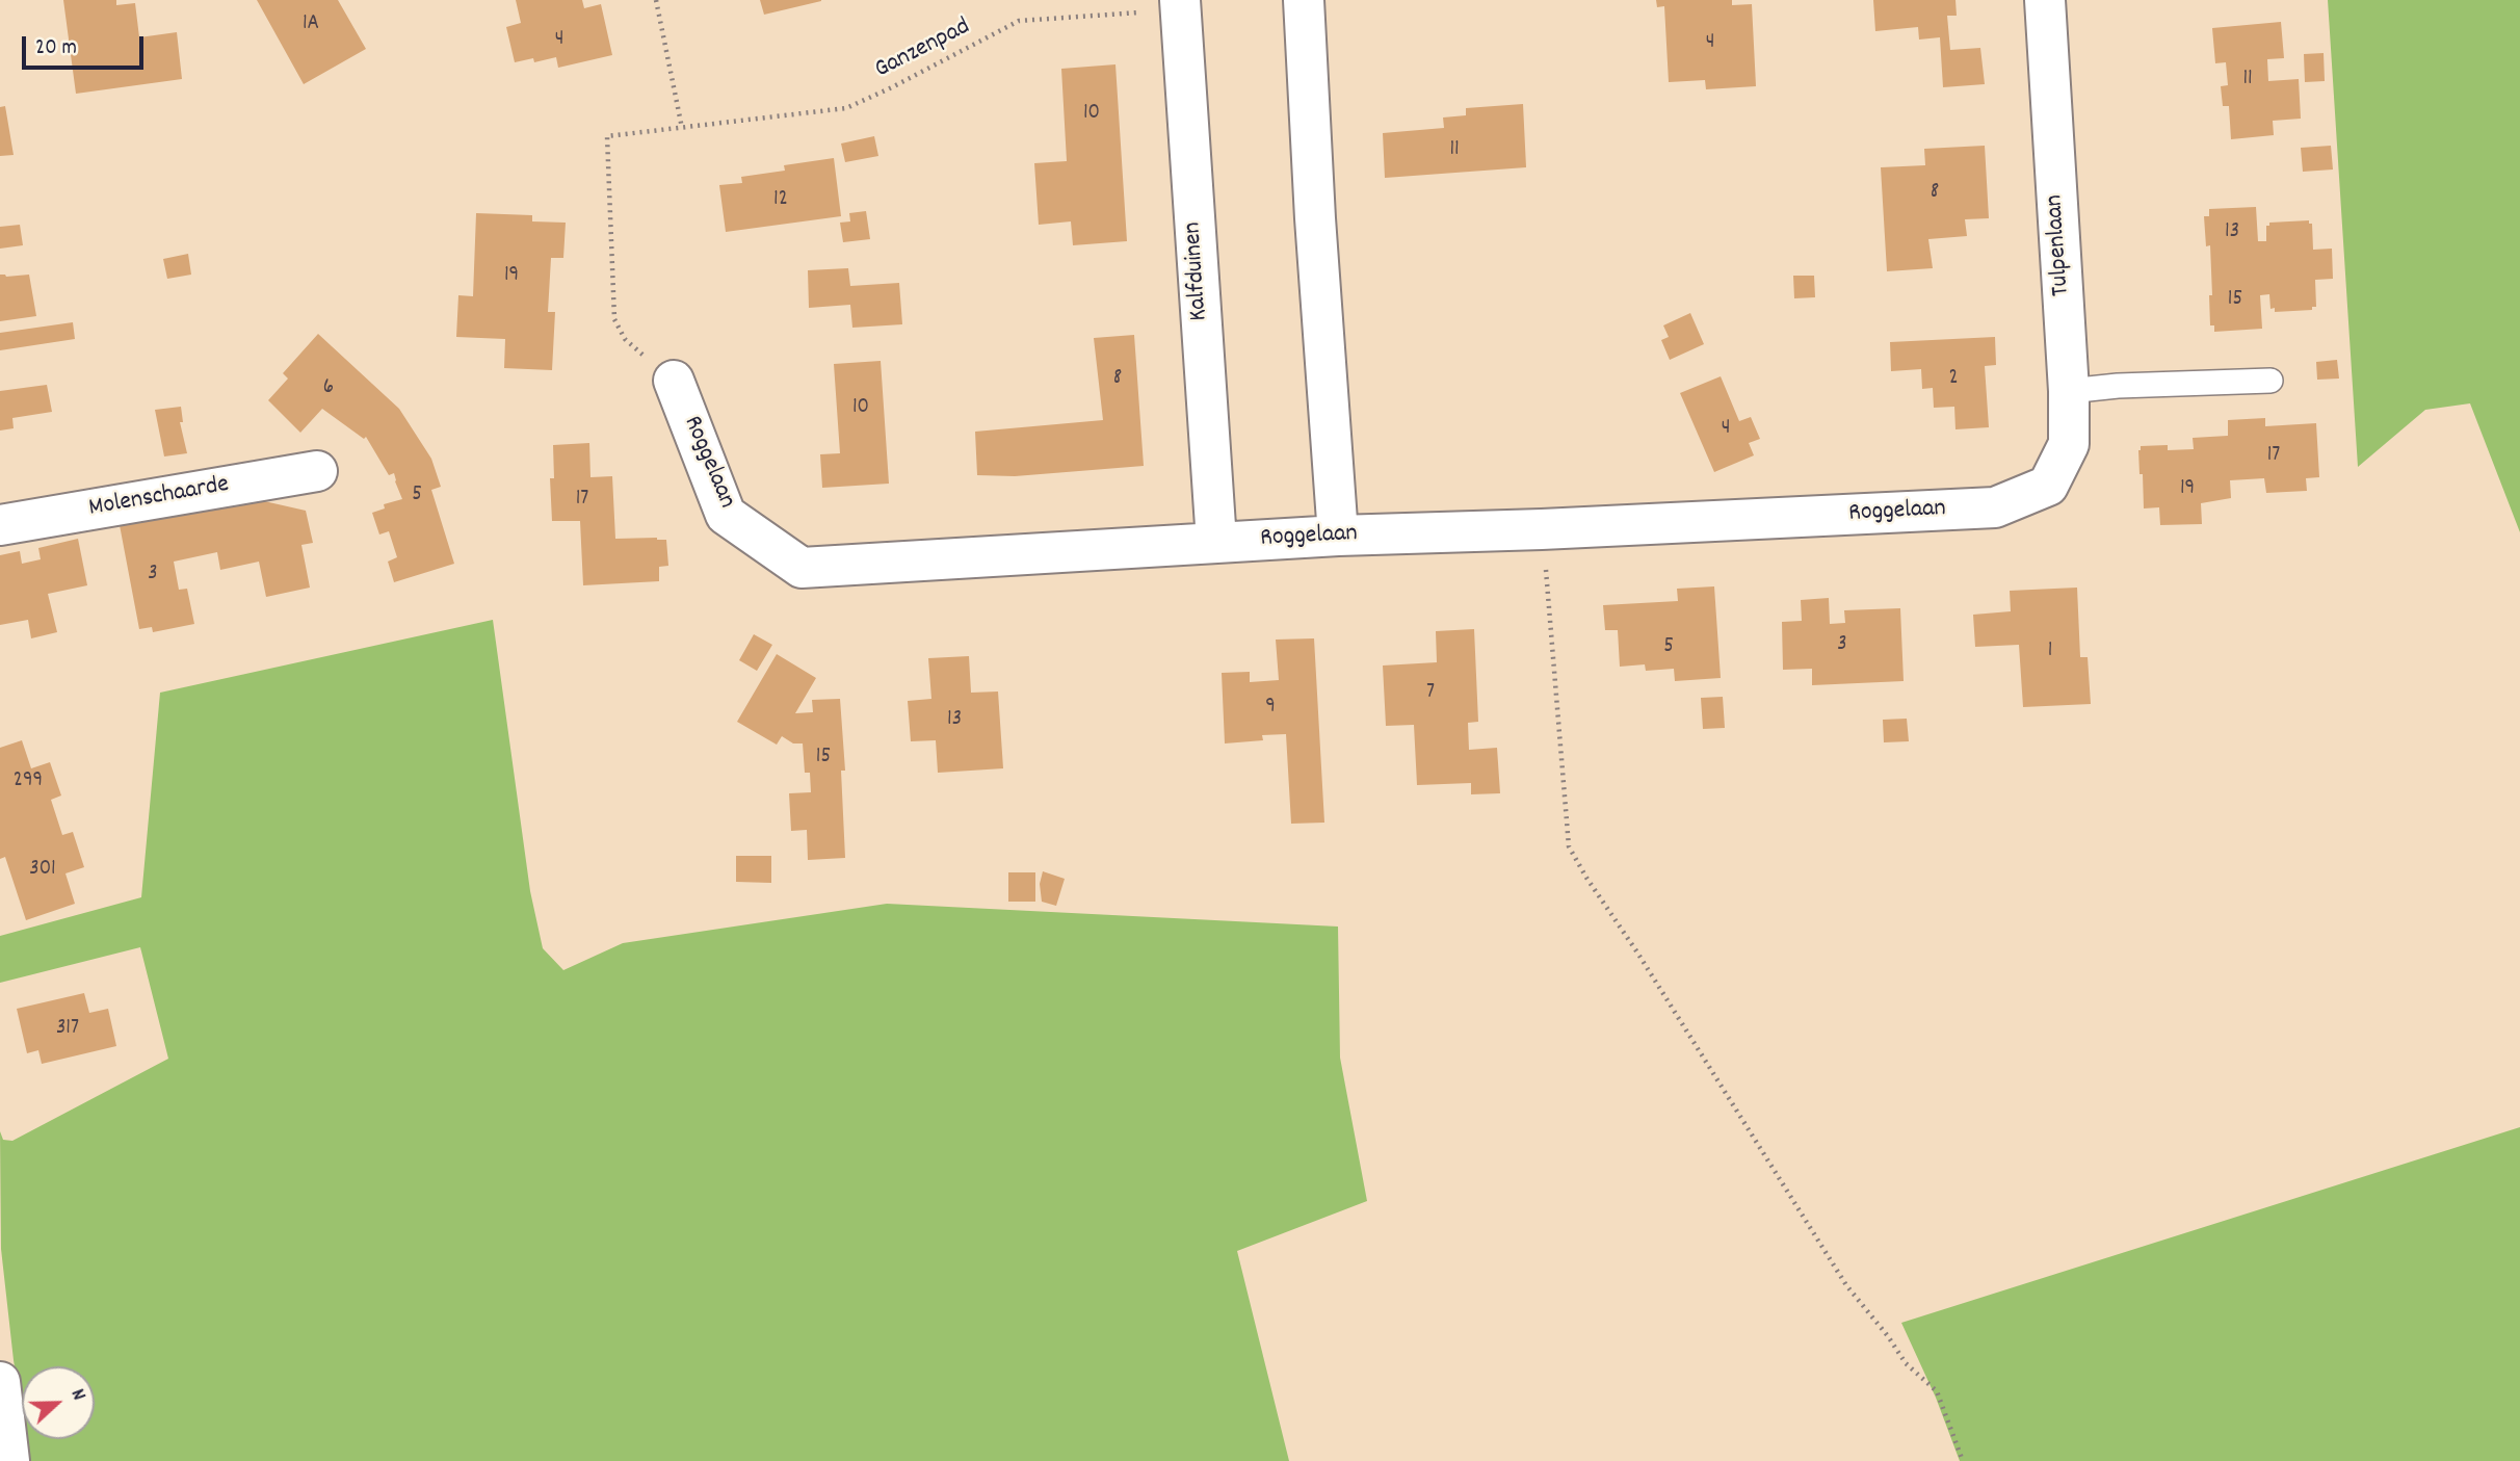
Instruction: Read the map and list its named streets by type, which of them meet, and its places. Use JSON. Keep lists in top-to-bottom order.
{
  "streets": {
    "street": [
      "Tulpenlaan",
      "Kalfduinen",
      "Roggelaan",
      "Molenschaarde"
    ],
    "path": ["Ganzenpad"]
  },
  "crossings": [
    ["Ganzenpad", "Kalfduinen"],
    ["Ganzenpad", "Roggelaan"],
    ["Tulpenlaan", "Roggelaan"],
    ["Kalfduinen", "Roggelaan"]
  ],
  "house_numbers": [
    "1A",
    "4",
    "4",
    "11",
    "10",
    "11",
    "8",
    "12",
    "13",
    "19",
    "15",
    "8",
    "2",
    "6",
    "10",
    "4",
    "17",
    "19",
    "5",
    "17",
    "3",
    "3",
    "5",
    "1",
    "7",
    "9",
    "13",
    "15",
    "299",
    "301",
    "317"
  ],
  "scale_bar": "20 m",
  "north": "right"
}
